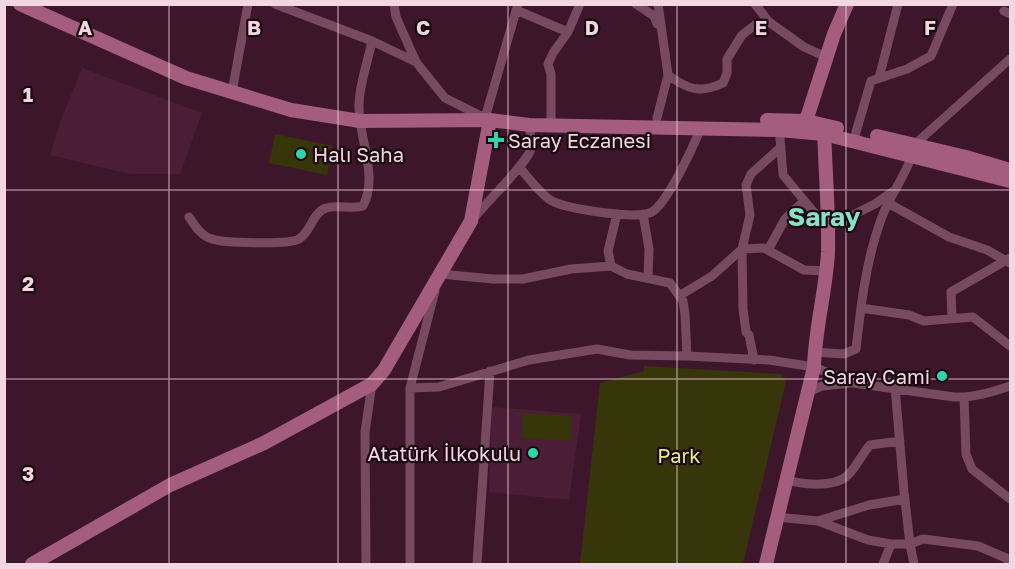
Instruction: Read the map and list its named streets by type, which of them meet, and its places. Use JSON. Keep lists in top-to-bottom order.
{
  "districts": ["Saray"],
  "parks": ["Park"],
  "places": {
    "health": ["Saray Eczanesi"],
    "other": ["Halı Saha", "Saray Cami", "Atatürk İlkokulu"]
  },
  "grid": {
    "columns": [
      "A",
      "B",
      "C",
      "D",
      "E",
      "F"
    ],
    "rows": ["1", "2", "3"]
  }
}
